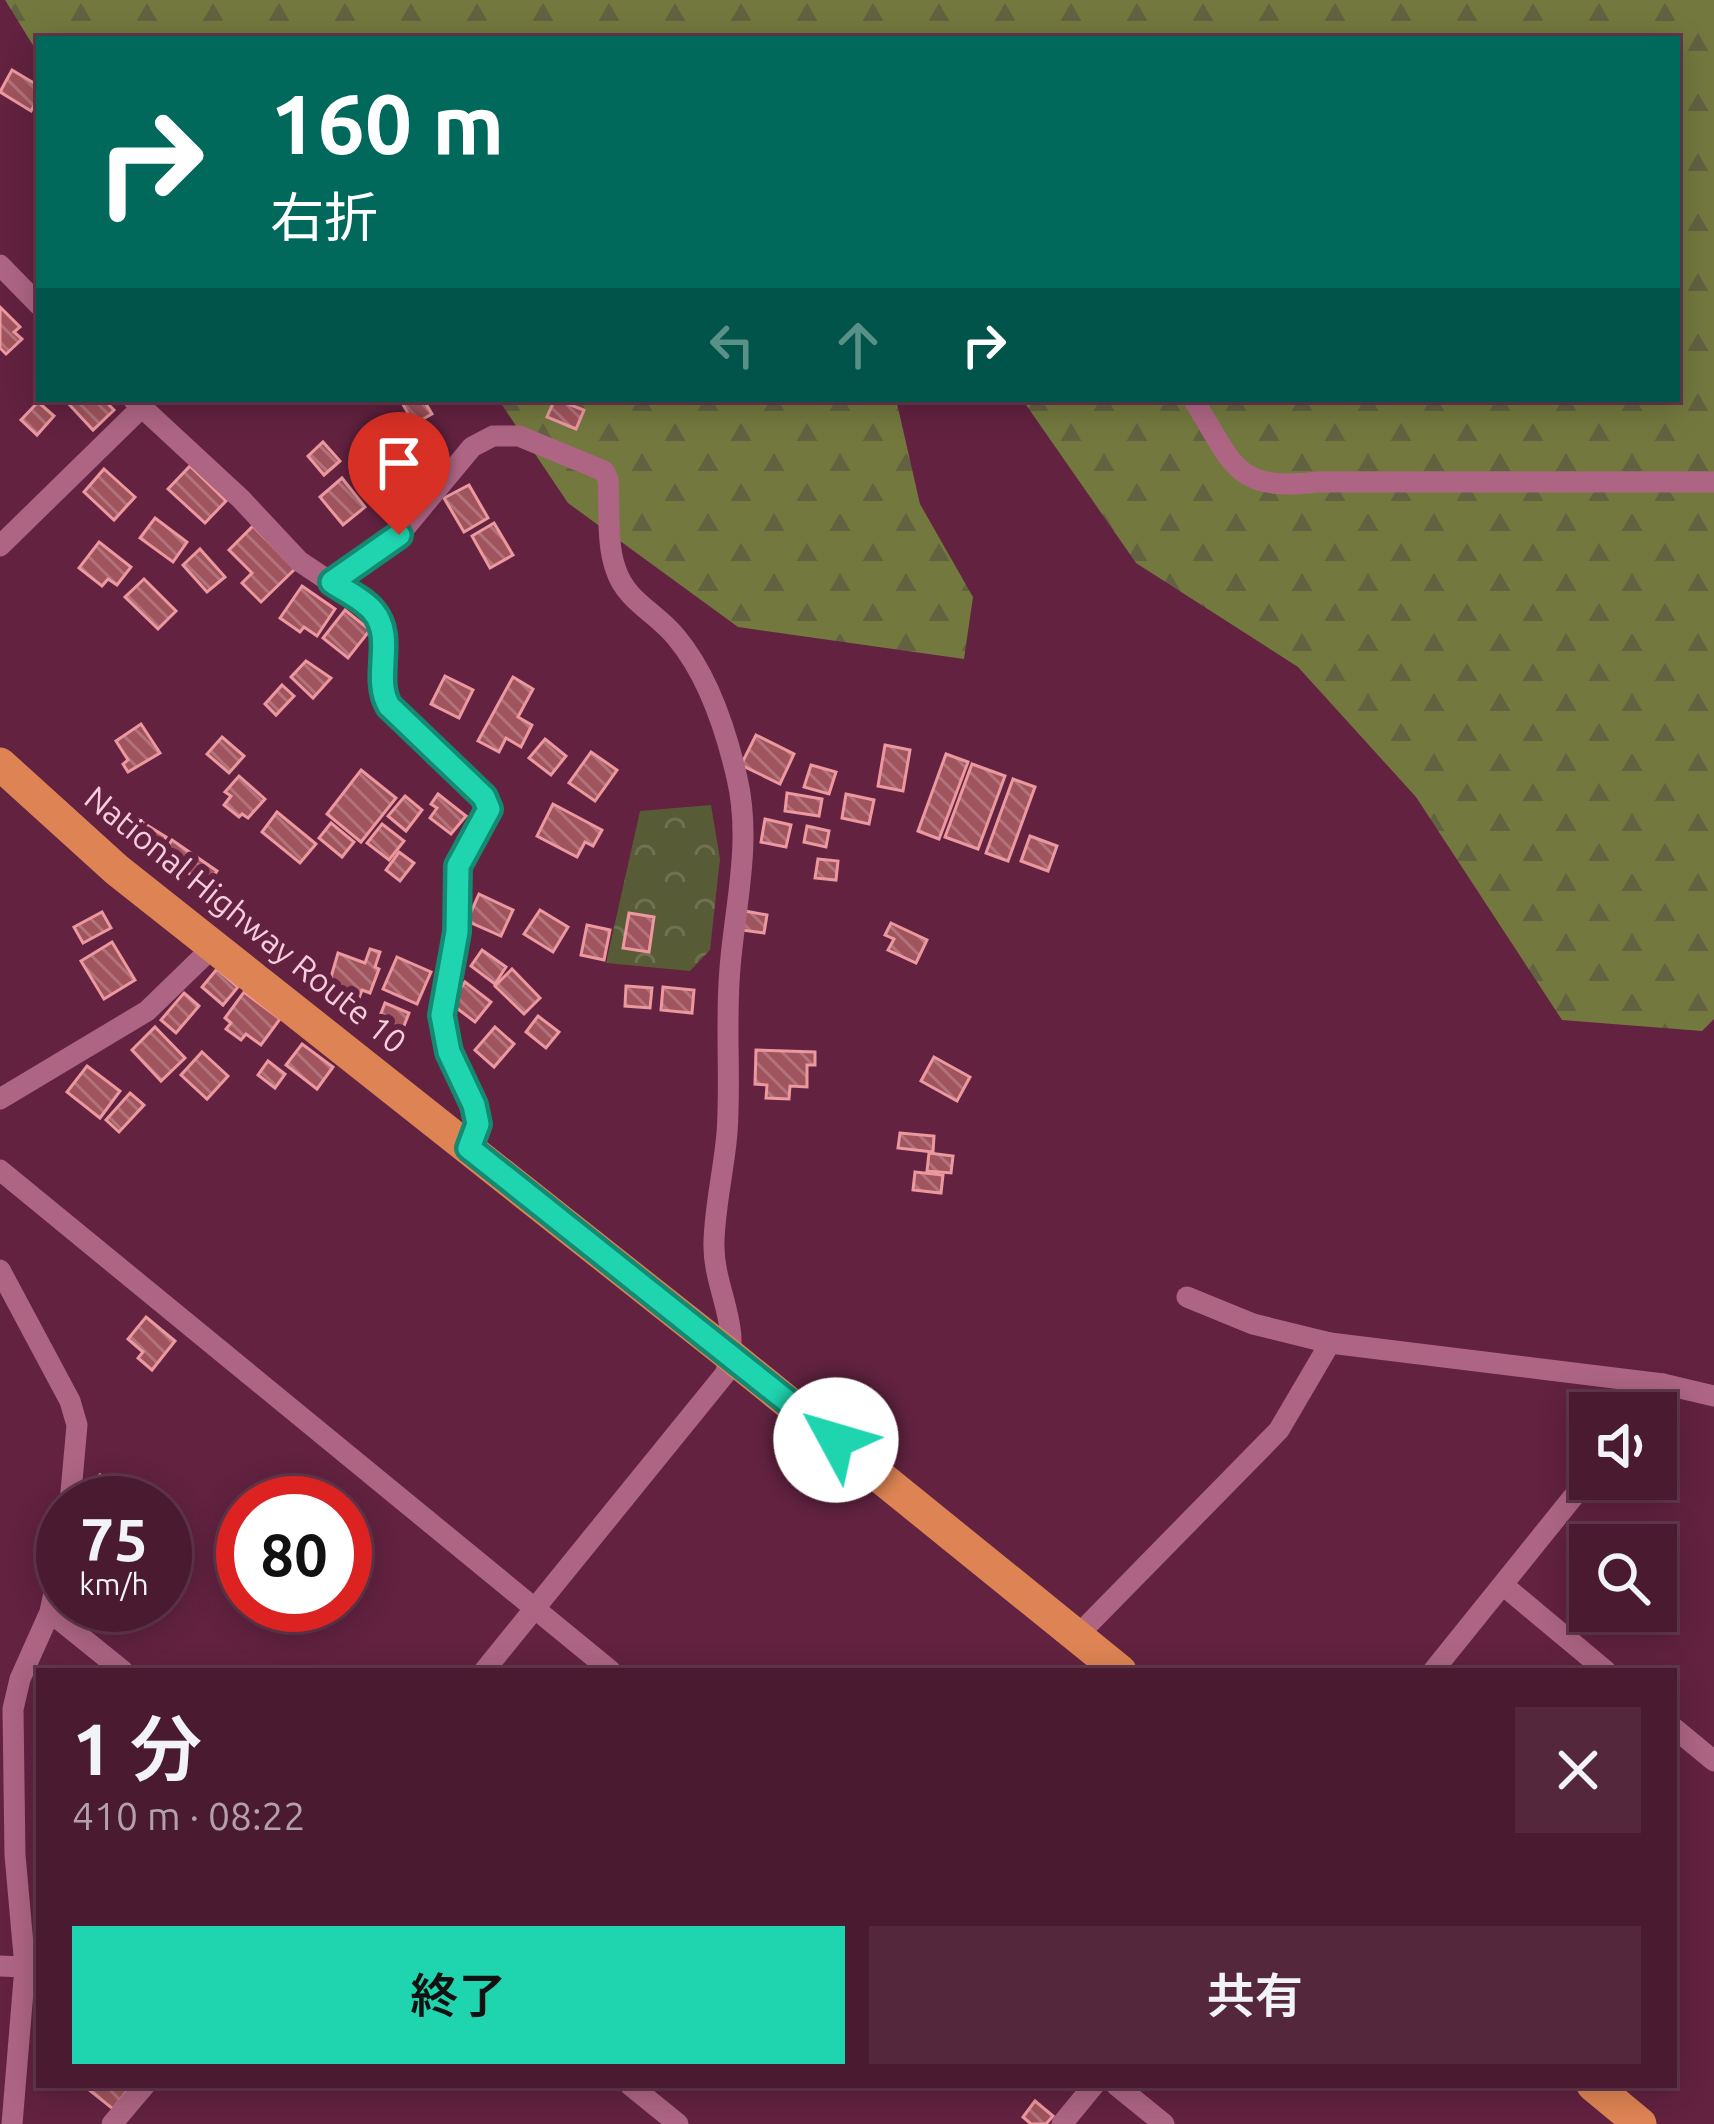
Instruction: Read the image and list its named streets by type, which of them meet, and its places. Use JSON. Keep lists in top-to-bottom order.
{
  "streets": {
    "highway": ["National Highway Route 10"]
  },
  "page": {
    "turn": ["160 m", "右折"],
    "speed": "75 km/h",
    "limit": "80",
    "heading": ["1 分", "410 m · 08:22"],
    "buttons": ["終了", "共有"]
  }
}
